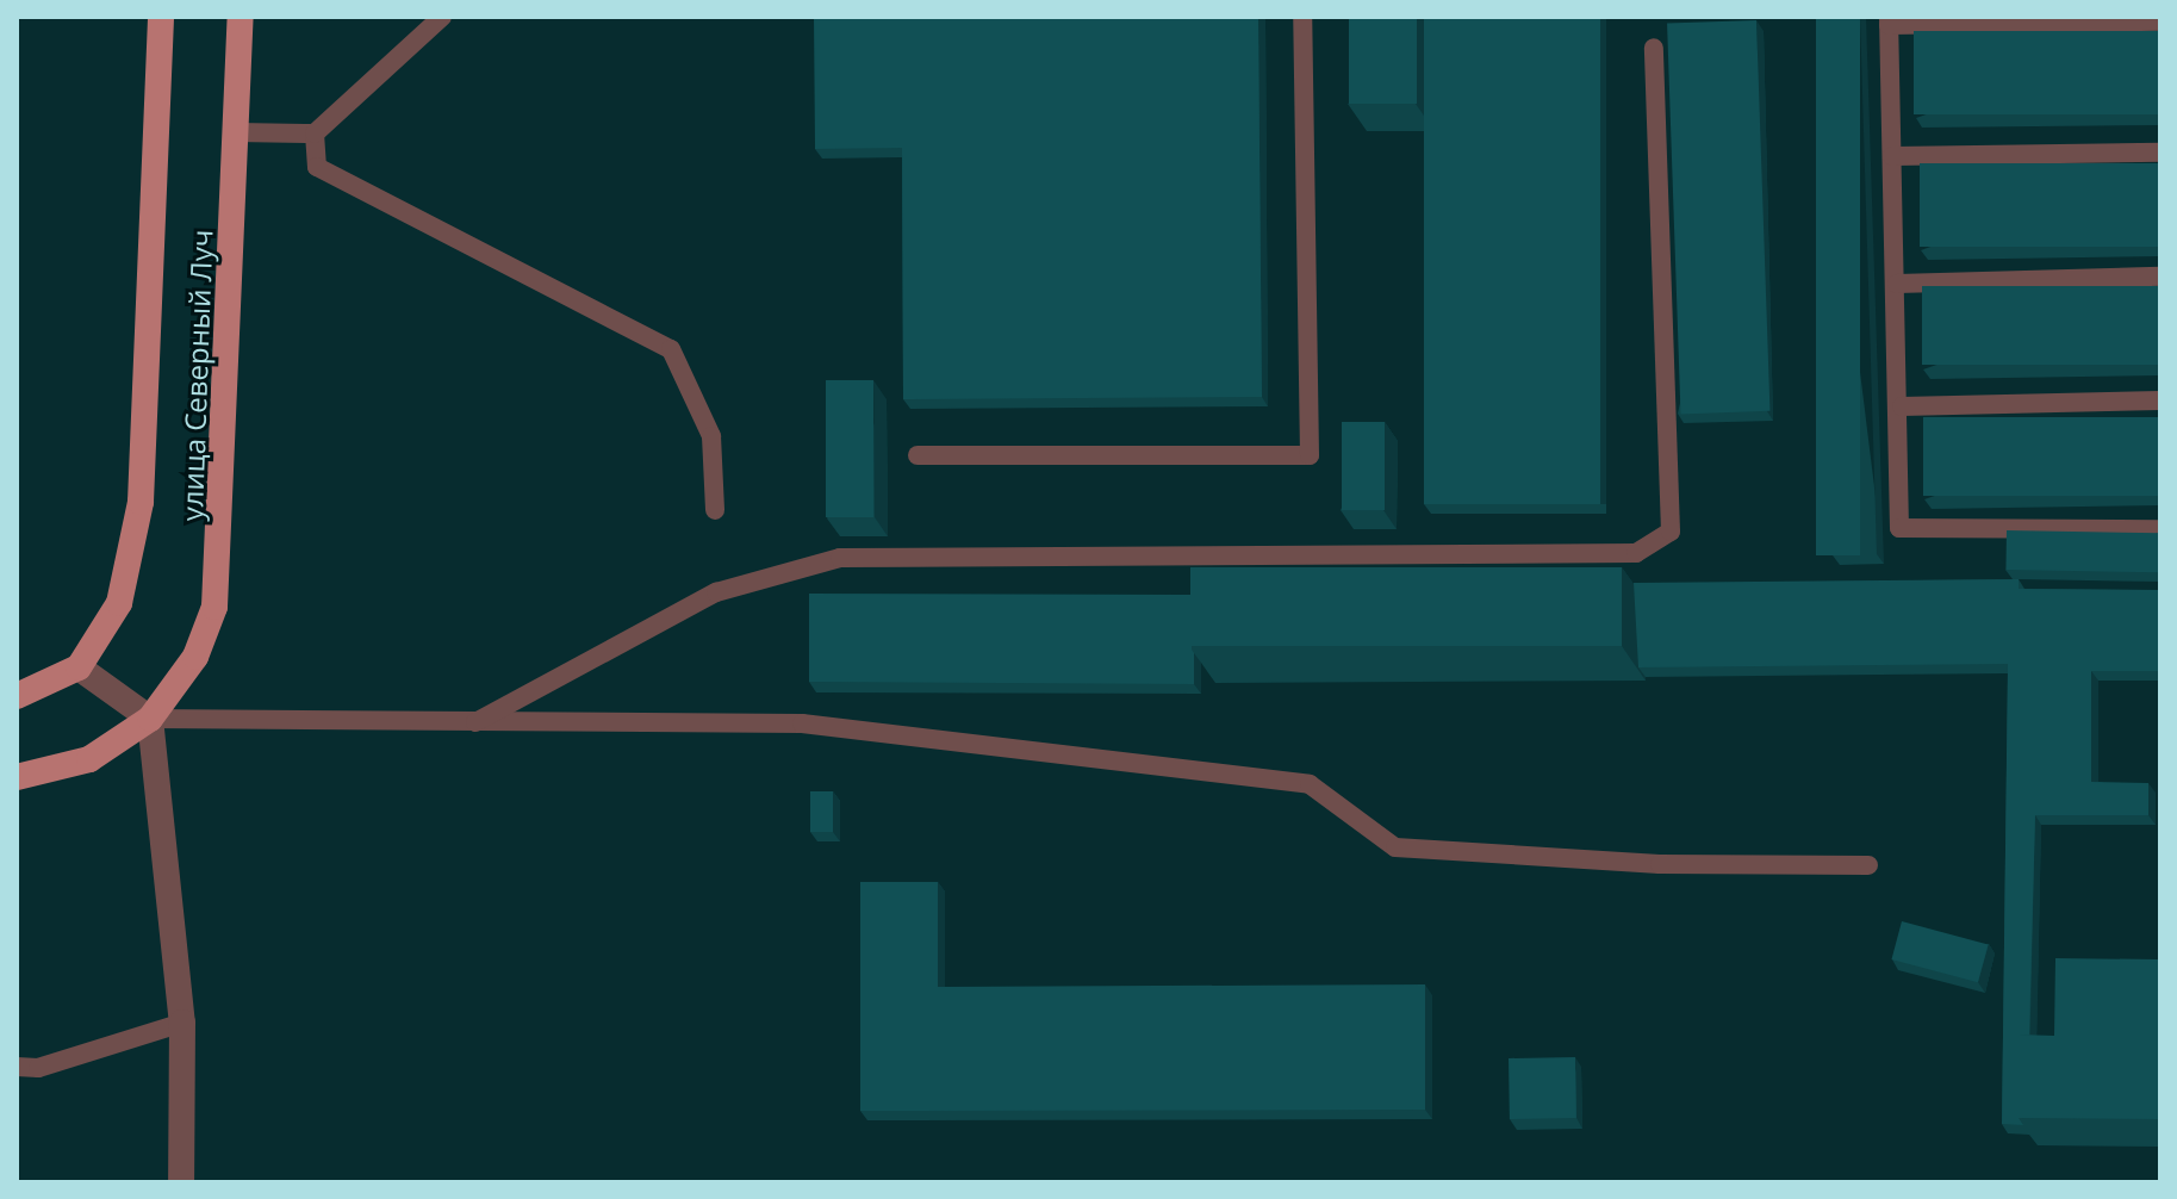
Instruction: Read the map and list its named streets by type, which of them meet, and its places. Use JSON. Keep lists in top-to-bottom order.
{
  "streets": {
    "main road": ["улица Северный Луч"]
  }
}
